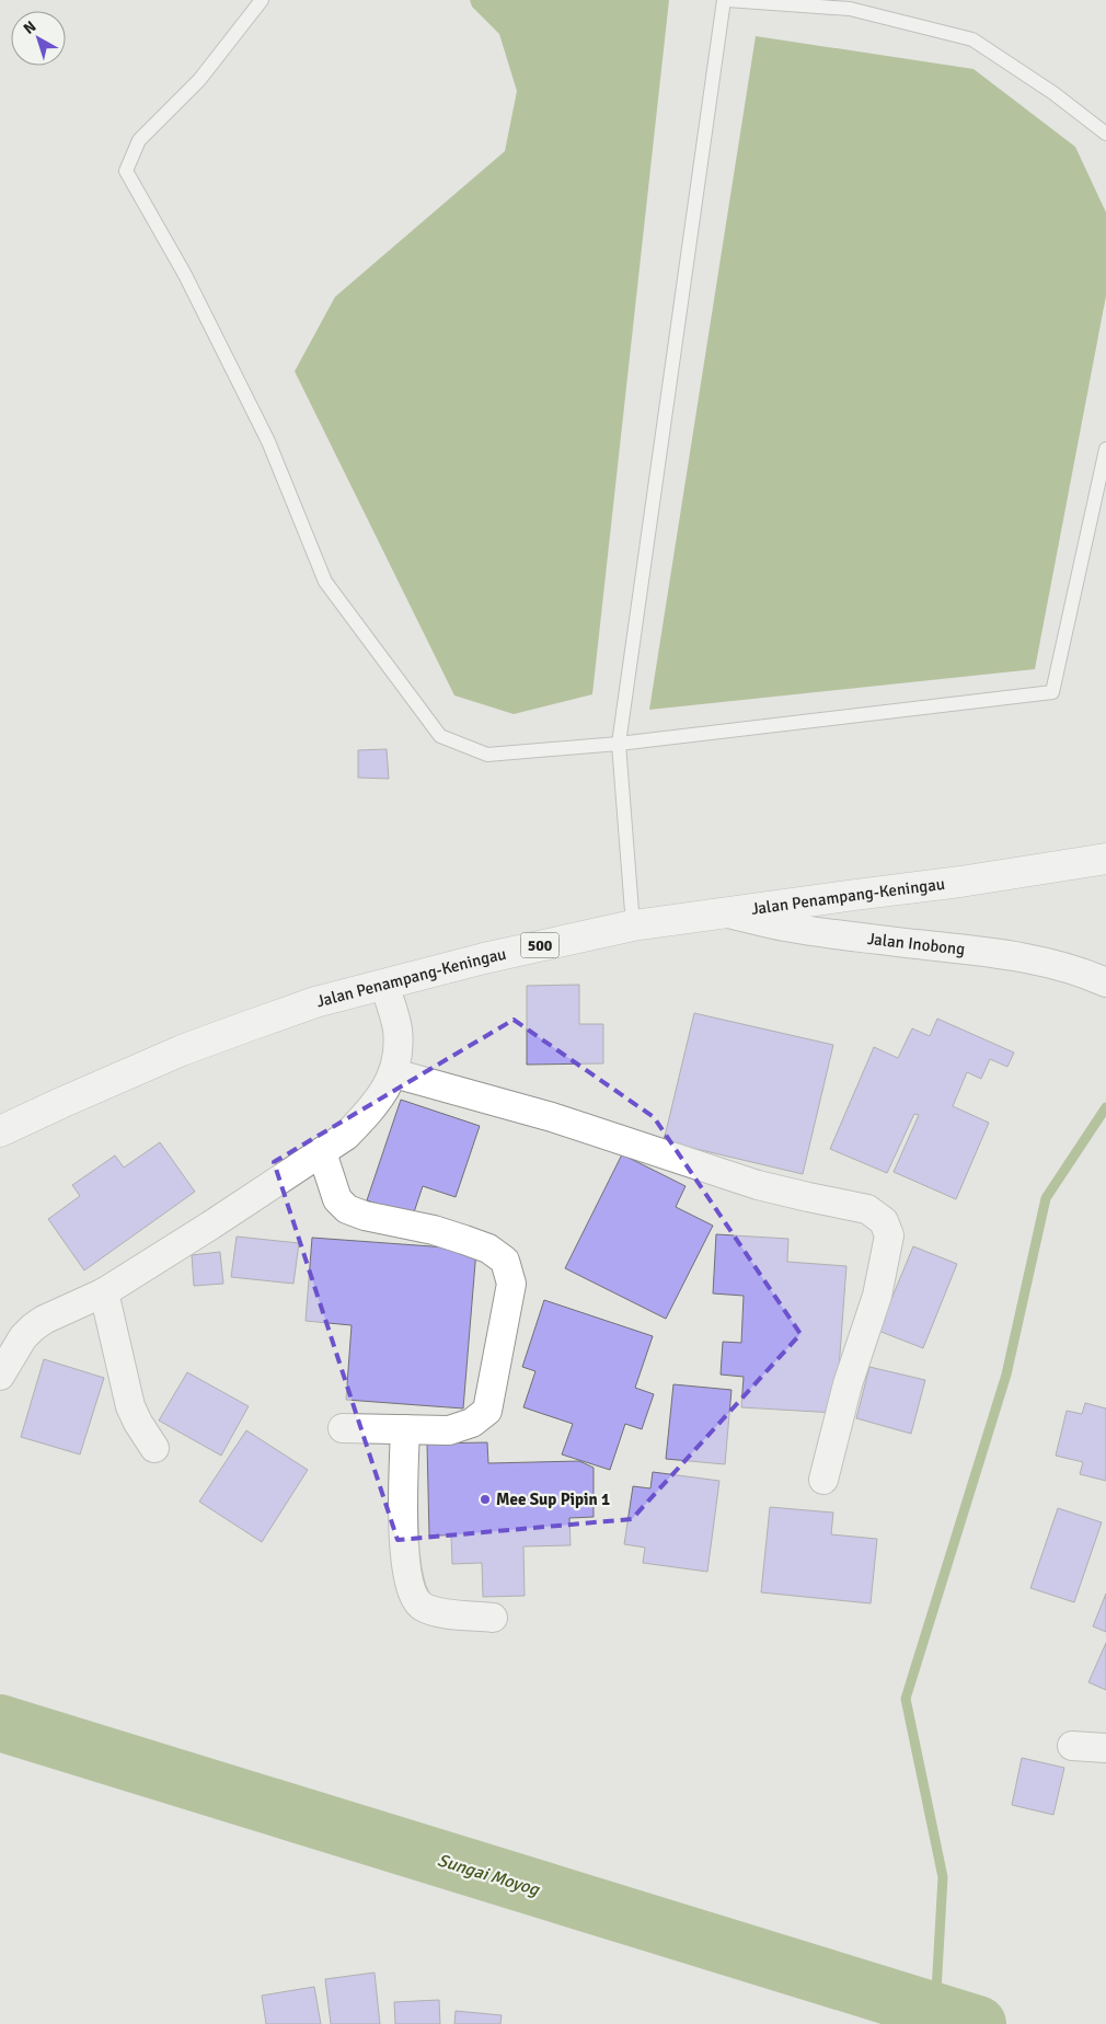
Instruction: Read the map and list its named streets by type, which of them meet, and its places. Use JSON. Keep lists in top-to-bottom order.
{
  "streets": {
    "main road": ["Jalan Penampang-Keningau", "500"],
    "street": ["Jalan Inobong"]
  },
  "crossings": [
    ["Jalan Penampang-Keningau", "Jalan Inobong"]
  ],
  "water": ["Sungai Moyog"],
  "places": ["Mee Sup Pipin 1"],
  "north": "top left"
}
